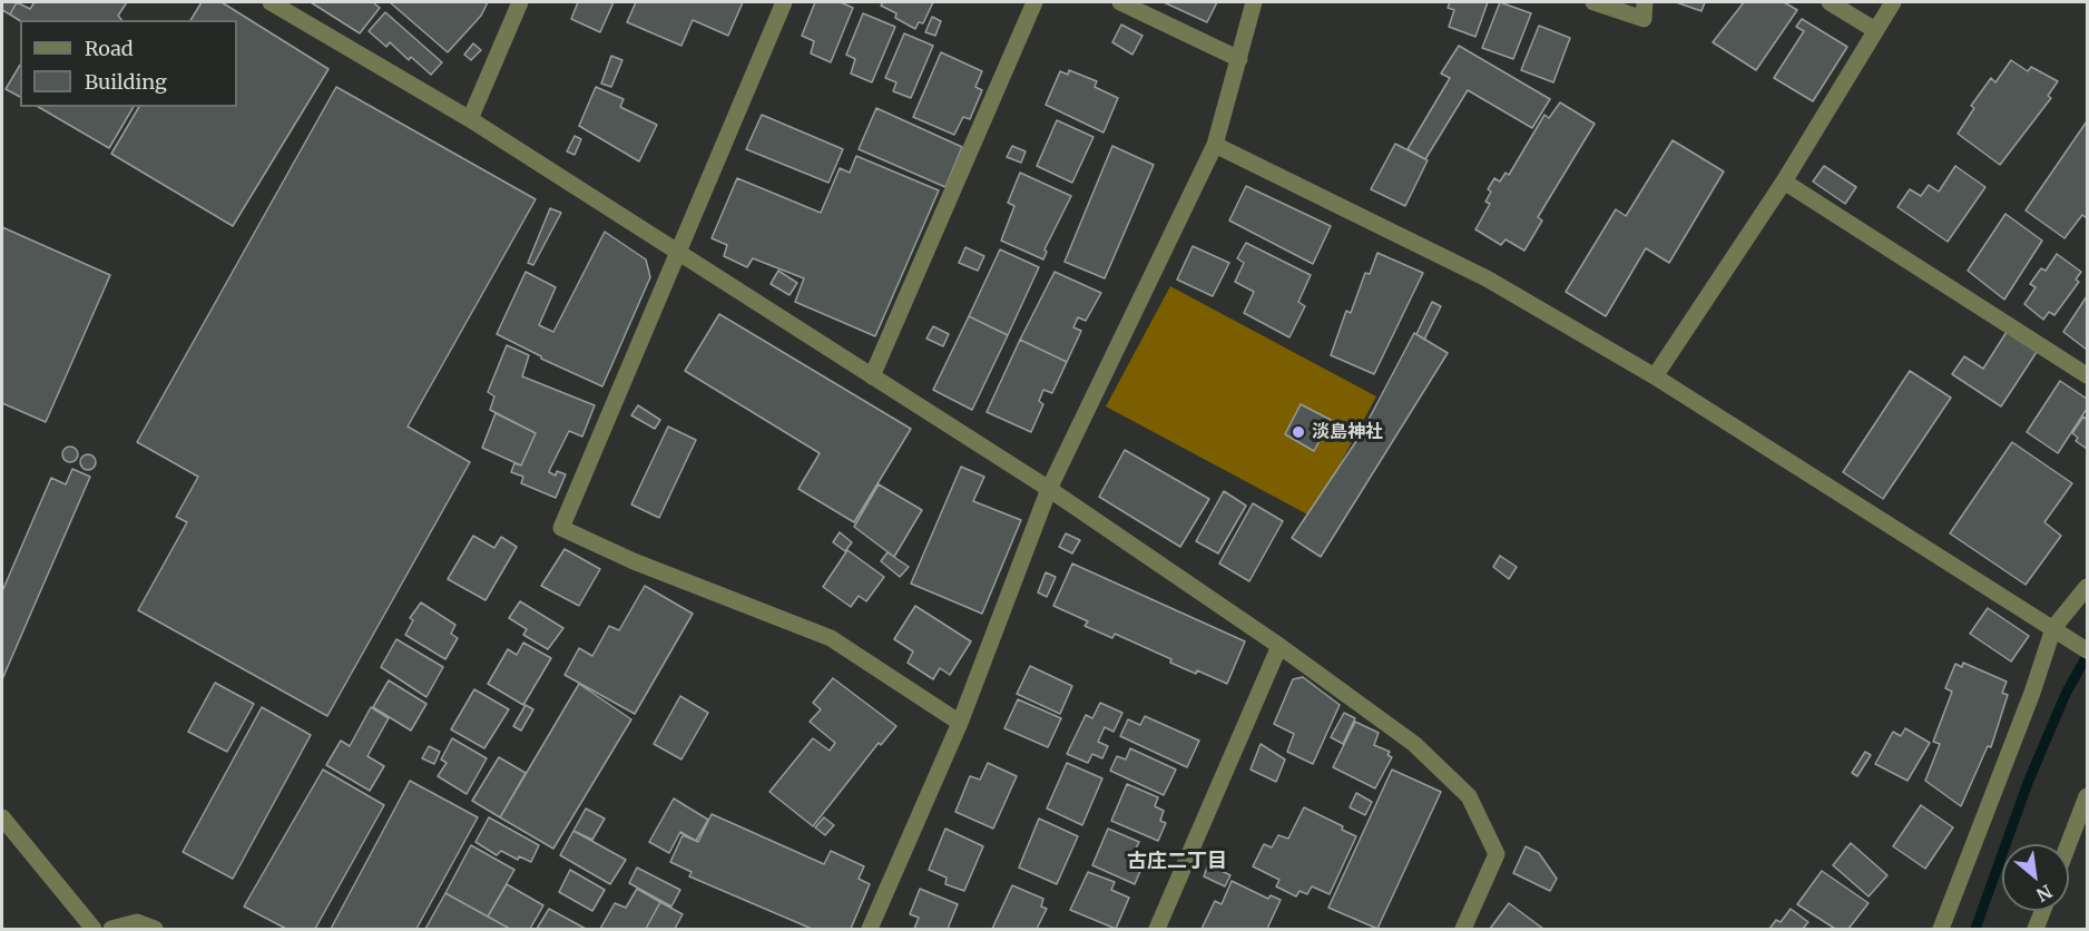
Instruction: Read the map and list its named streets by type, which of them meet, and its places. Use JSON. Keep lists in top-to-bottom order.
{
  "districts": ["古庄二丁目"],
  "places": ["淡島神社"],
  "legend": ["Road", "Building"],
  "north": "bottom right"
}
